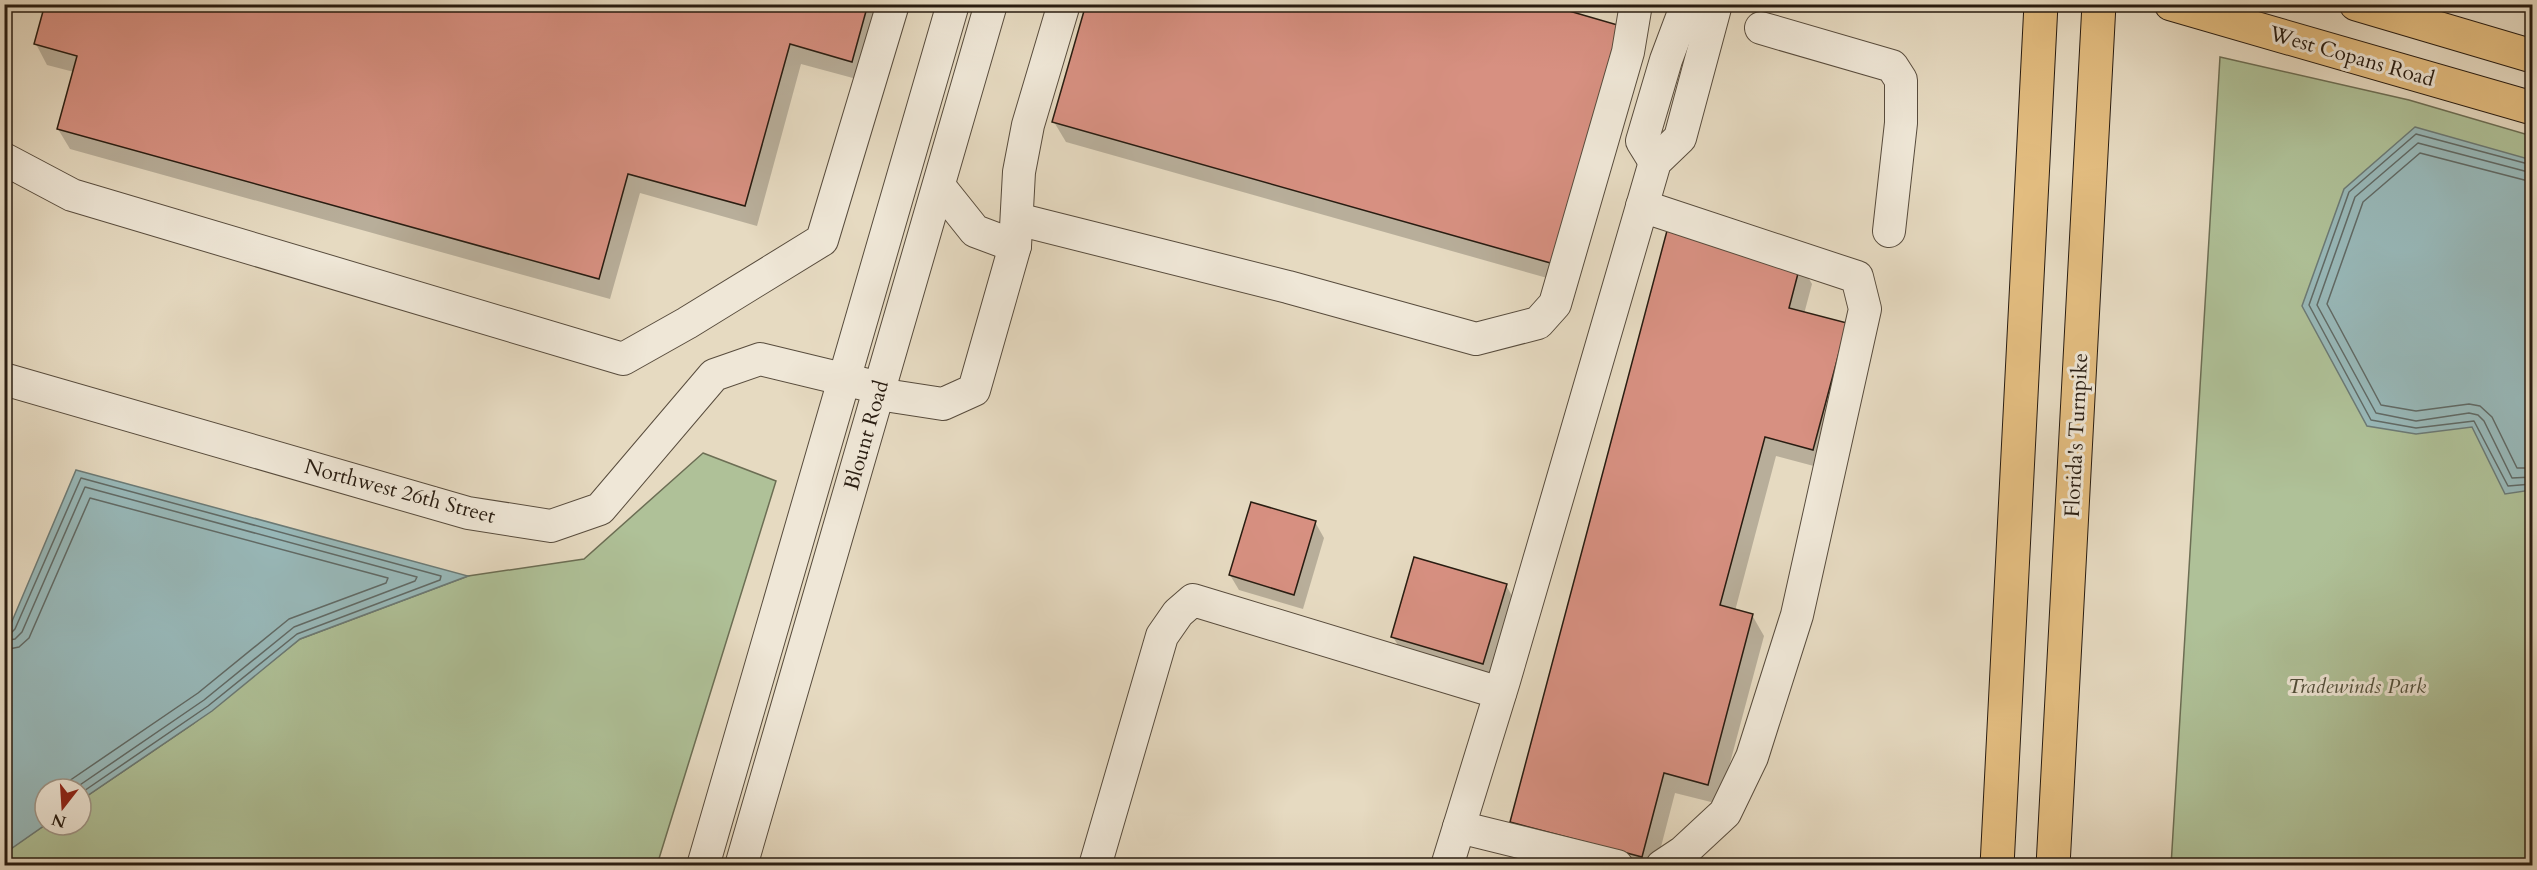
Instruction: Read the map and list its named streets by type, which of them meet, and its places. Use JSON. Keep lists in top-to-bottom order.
{
  "streets": {
    "main road": ["West Copans Road", "Florida's Turnpike"],
    "street": ["Blount Road", "Northwest 26th Street"]
  },
  "crossings": [
    ["Blount Road", "Northwest 26th Street"]
  ],
  "parks": ["Tradewinds Park"],
  "north": "bottom"
}
